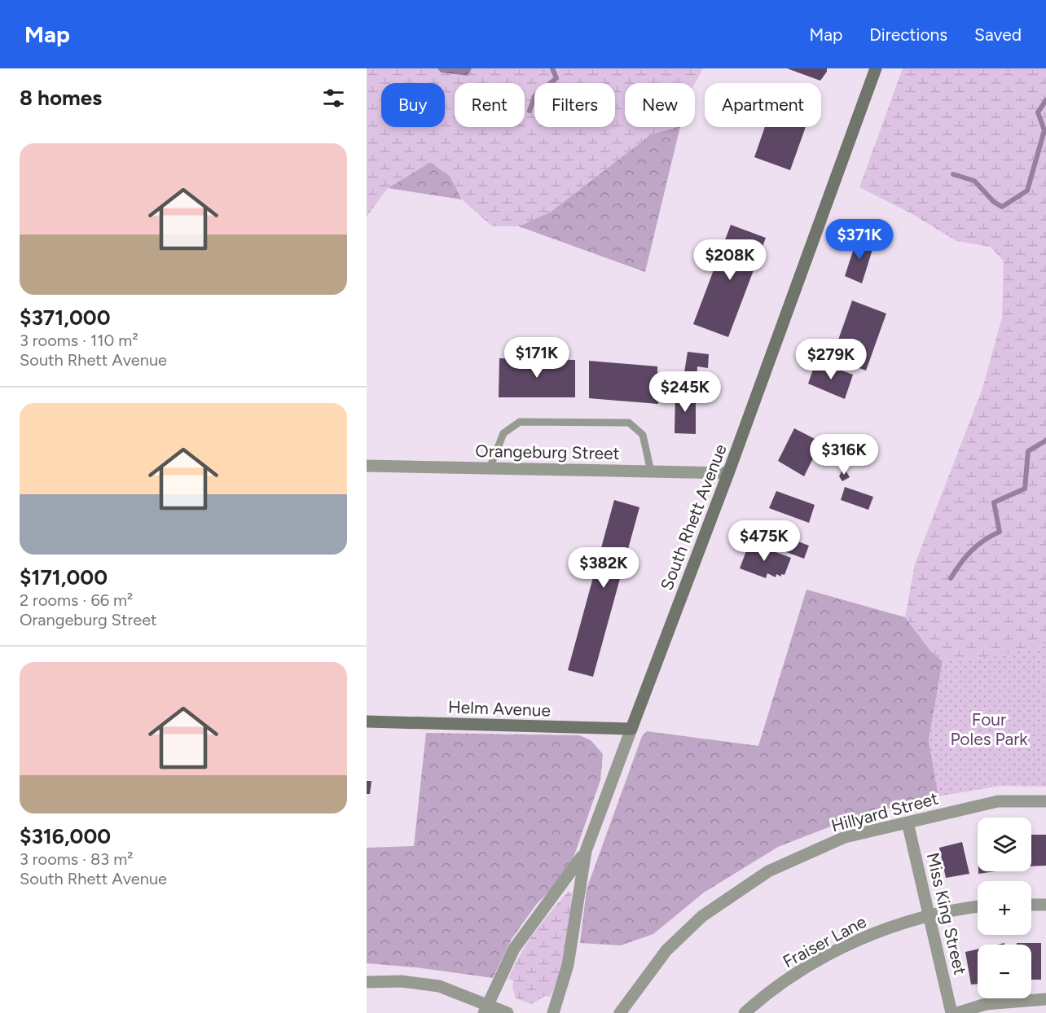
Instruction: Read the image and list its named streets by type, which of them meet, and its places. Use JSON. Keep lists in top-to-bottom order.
{
  "streets": {
    "street": [
      "Orangeburg Street",
      "South Rhett Avenue",
      "Helm Avenue",
      "Hillyard Street",
      "Miss King Street",
      "Fraiser Lane"
    ]
  },
  "crossings": [
    ["Orangeburg Street", "South Rhett Avenue"],
    ["South Rhett Avenue", "Helm Avenue"],
    ["Hillyard Street", "Miss King Street"],
    ["Miss King Street", "Fraiser Lane"]
  ],
  "parks": ["Four Poles Park"],
  "page": {
    "header": "Map",
    "nav": ["Map", "Directions", "Saved"],
    "heading": "8 homes",
    "chip": [
      "Buy",
      "Rent",
      "Filters",
      "New",
      "Apartment"
    ],
    "list": [
      {
        "name": "$371,000",
        "note": "3 rooms · 110 m² · South Rhett Avenue"
      },
      {
        "name": "$171,000",
        "note": "2 rooms · 66 m² · Orangeburg Street"
      },
      {
        "name": "$316,000",
        "note": "3 rooms · 83 m² · South Rhett Avenue"
      }
    ],
    "price": [
      "$371K",
      "$208K",
      "$171K",
      "$279K",
      "$245K",
      "$316K",
      "$475K",
      "$382K"
    ],
    "map_buttons": ["+", "−"]
  }
}
